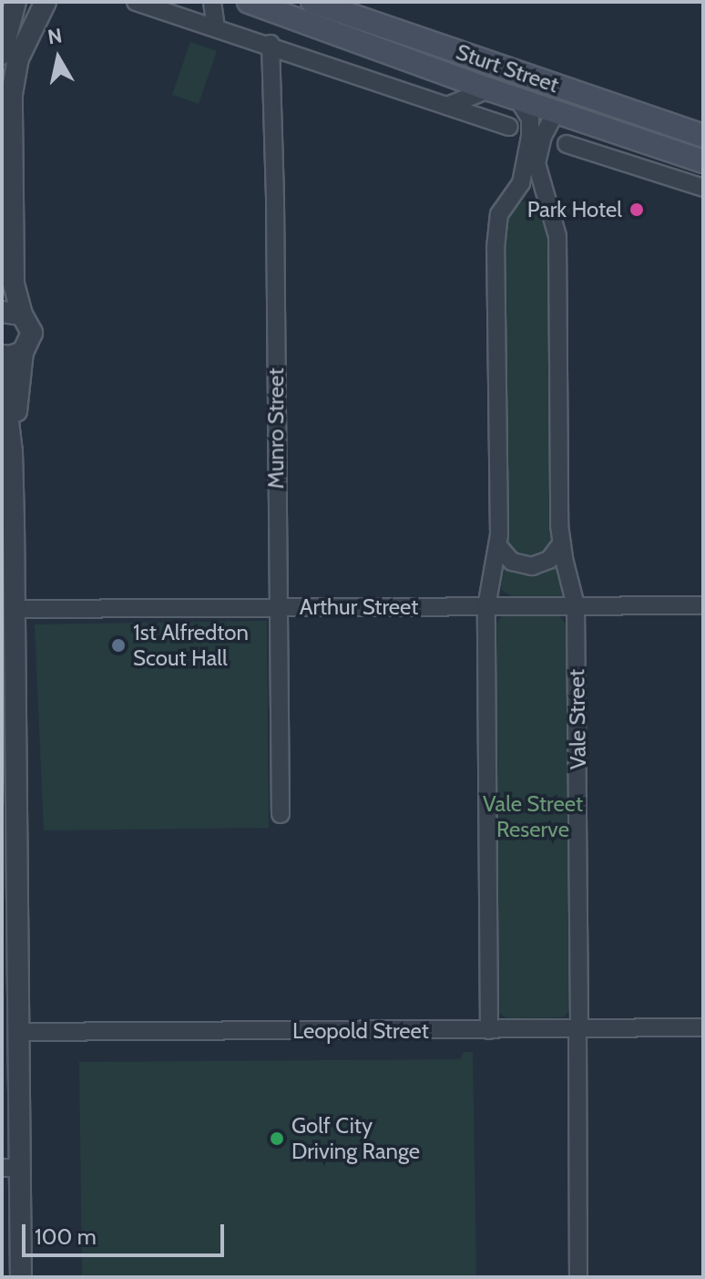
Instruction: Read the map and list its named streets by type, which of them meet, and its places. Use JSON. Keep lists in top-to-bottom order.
{
  "streets": {
    "main road": ["Sturt Street"],
    "street": [
      "Munro Street",
      "Arthur Street",
      "Vale Street",
      "Leopold Street"
    ]
  },
  "crossings": [
    ["Sturt Street", "Vale Street"],
    ["Munro Street", "Arthur Street"],
    ["Arthur Street", "Vale Street"],
    ["Vale Street", "Leopold Street"]
  ],
  "parks": ["Vale Street Reserve"],
  "places": ["Park Hotel", "1st Alfredton Scout Hall", "Golf City Driving Range"],
  "scale_bar": "100 m",
  "north": "top"
}
